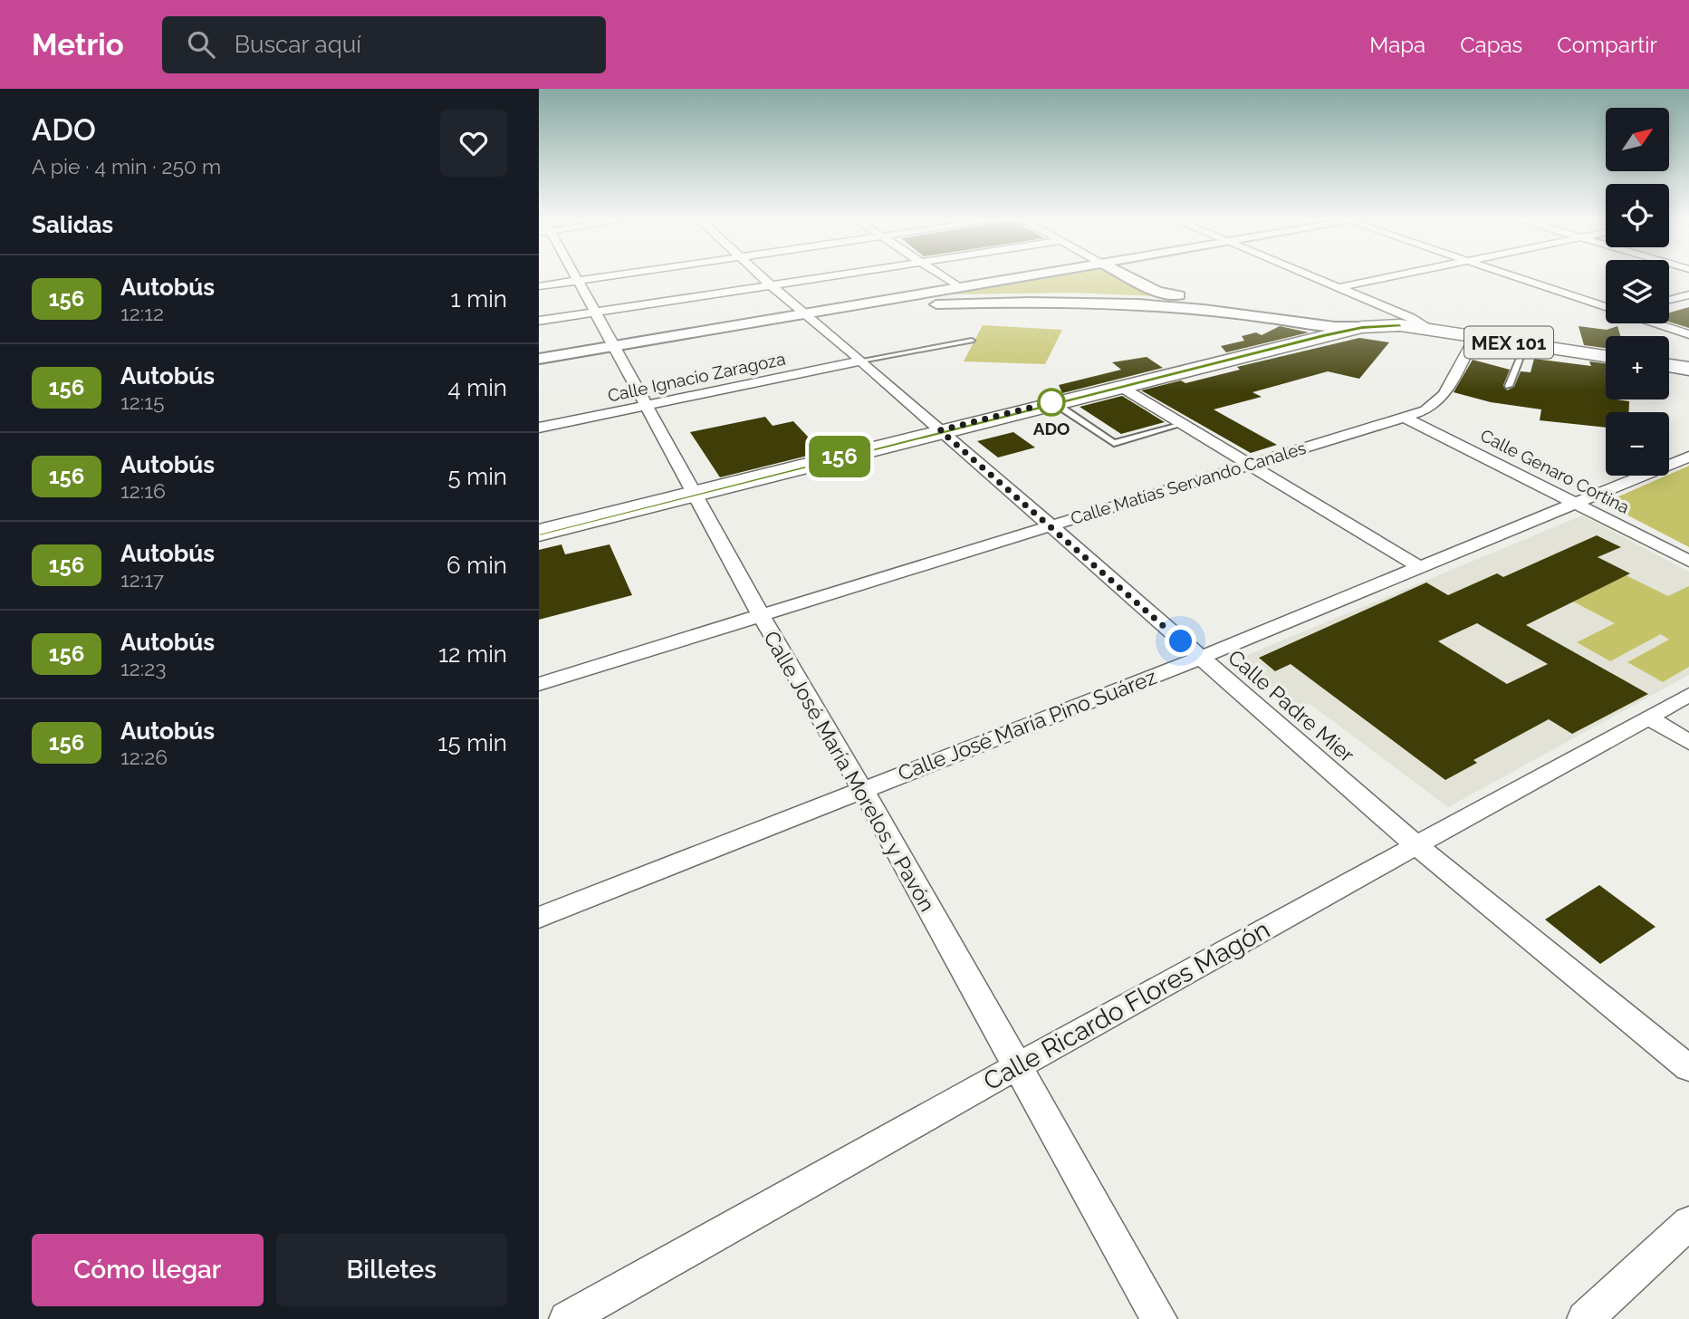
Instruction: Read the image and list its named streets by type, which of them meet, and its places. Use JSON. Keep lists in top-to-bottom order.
{
  "streets": {
    "main road": ["MEX 101"],
    "street": [
      "Calle Ignacio Zaragoza",
      "Calle Genaro Cortina",
      "Calle Matías Servando Canales",
      "Calle Padre Mier",
      "Calle José María Pino Suárez",
      "Calle José María Morelos y Pavón",
      "Calle Ricardo Flores Magón"
    ]
  },
  "crossings": [
    ["MEX 101", "Calle Matías Servando Canales"],
    ["MEX 101", "Calle Padre Mier"],
    ["MEX 101", "Calle José María Morelos y Pavón"],
    ["Calle Ignacio Zaragoza", "Calle Padre Mier"],
    ["Calle Ignacio Zaragoza", "Calle José María Morelos y Pavón"],
    ["Calle Genaro Cortina", "Calle Matías Servando Canales"],
    ["Calle Genaro Cortina", "Calle José María Pino Suárez"],
    ["Calle Matías Servando Canales", "Calle Padre Mier"],
    ["Calle Matías Servando Canales", "Calle José María Morelos y Pavón"],
    ["Calle Padre Mier", "Calle José María Pino Suárez"],
    ["Calle Padre Mier", "Calle Ricardo Flores Magón"],
    ["Calle José María Pino Suárez", "Calle José María Morelos y Pavón"],
    ["Calle José María Morelos y Pavón", "Calle Ricardo Flores Magón"]
  ],
  "places": ["ADO"],
  "lines": ["bus line 156"],
  "north": "top right",
  "page": {
    "header": "Metrio",
    "search": "Buscar aquí",
    "nav": ["Mapa", "Capas", "Compartir"],
    "heading": [
      ["ADO", "A pie · 4 min · 250 m"],
      "Salidas"
    ],
    "on_map": "156",
    "map_buttons": ["+", "−"],
    "list": [
      {
        "mark": "156",
        "name": "Autobús",
        "note": "12:12",
        "value": "1 min"
      },
      {
        "mark": "156",
        "name": "Autobús",
        "note": "12:15",
        "value": "4 min"
      },
      {
        "mark": "156",
        "name": "Autobús",
        "note": "12:16",
        "value": "5 min"
      },
      {
        "mark": "156",
        "name": "Autobús",
        "note": "12:17",
        "value": "6 min"
      },
      {
        "mark": "156",
        "name": "Autobús",
        "note": "12:23",
        "value": "12 min"
      },
      {
        "mark": "156",
        "name": "Autobús",
        "note": "12:26",
        "value": "15 min"
      }
    ],
    "buttons": ["Cómo llegar", "Billetes"]
  }
}
